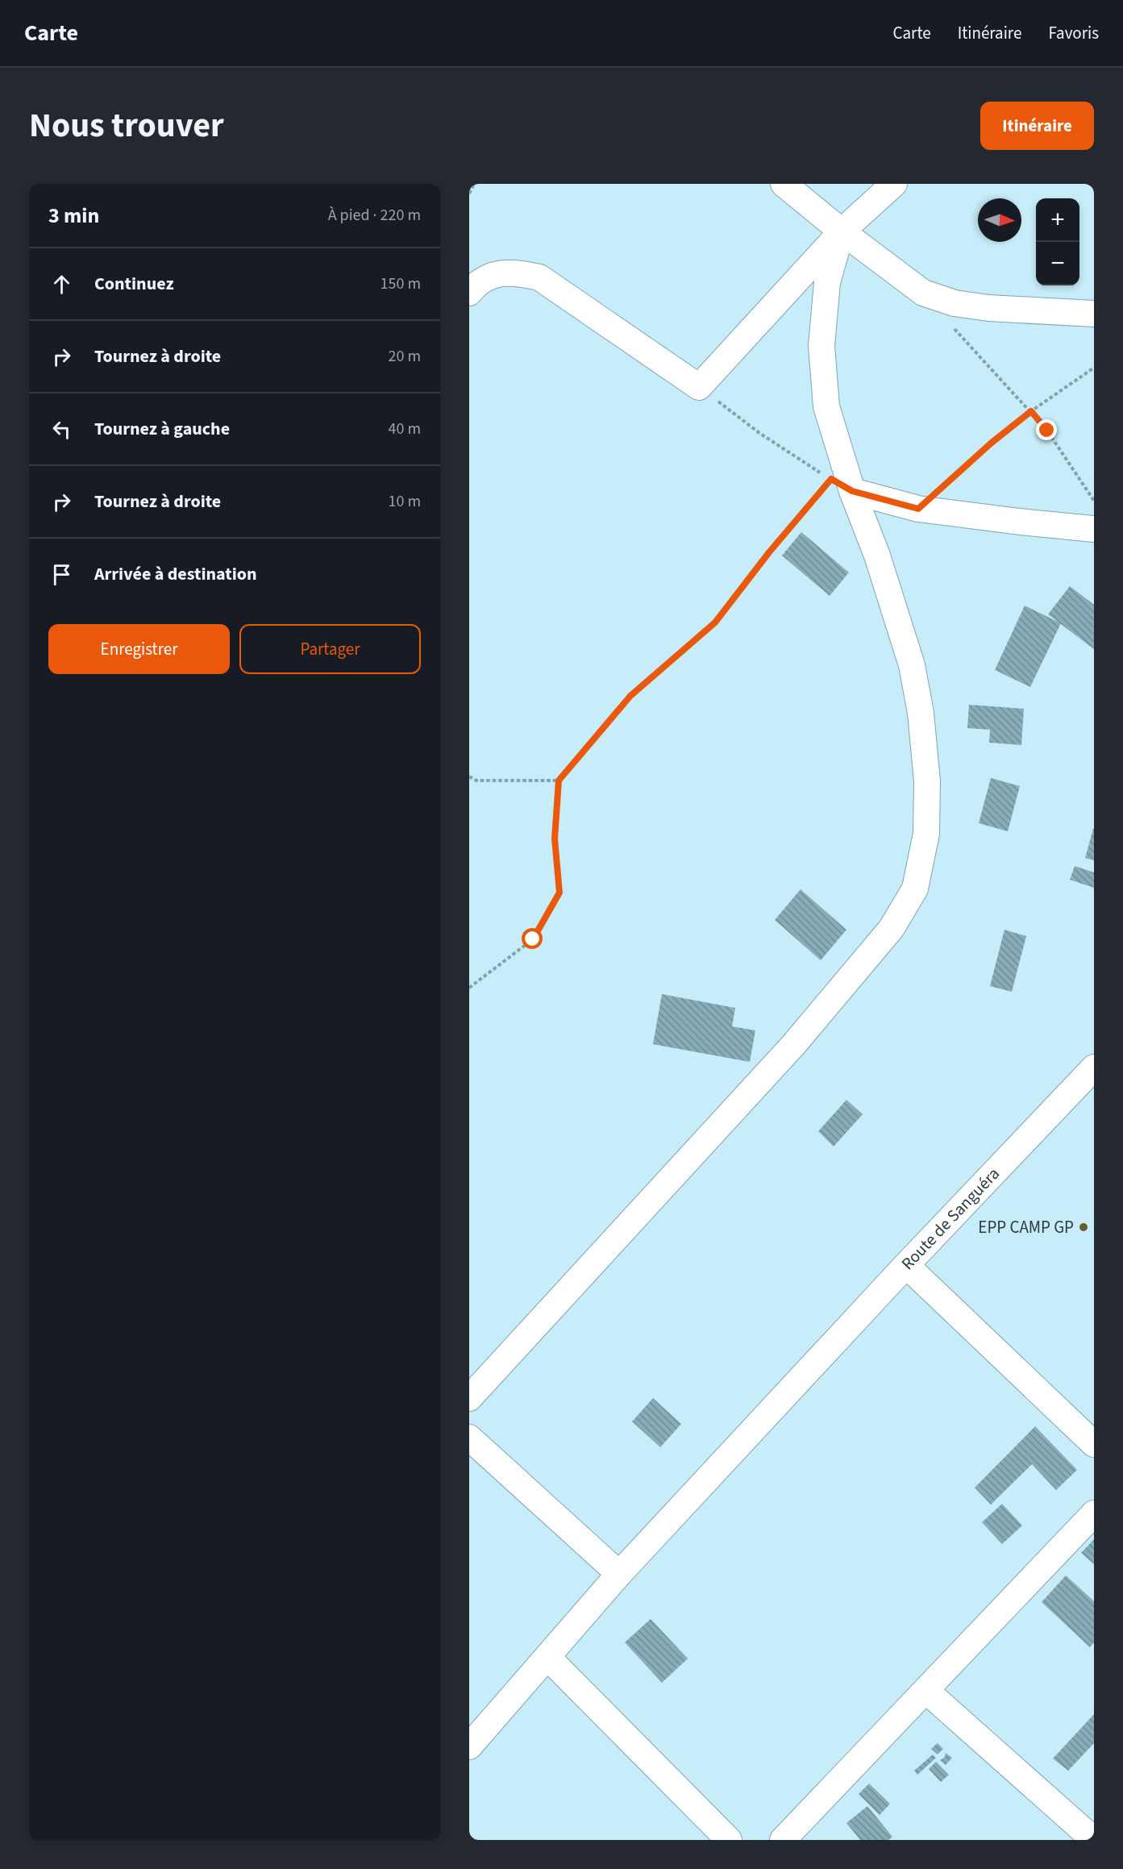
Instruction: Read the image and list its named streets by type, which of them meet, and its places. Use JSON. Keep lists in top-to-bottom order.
{
  "streets": {
    "street": ["Route de Sanguéra"]
  },
  "places": ["EPP CAMP GP"],
  "north": "right",
  "page": {
    "header": "Carte",
    "nav": ["Carte", "Itinéraire", "Favoris"],
    "title": "Nous trouver",
    "buttons": [
      "Itinéraire",
      ["Enregistrer", "Partager"]
    ],
    "heading": ["3 min", "À pied · 220 m"],
    "map_buttons": ["+", "−"],
    "list": [
      ["Continuez", "150 m"],
      ["Tournez à droite", "20 m"],
      ["Tournez à gauche", "40 m"],
      ["Tournez à droite", "10 m"],
      "Arrivée à destination"
    ]
  }
}
